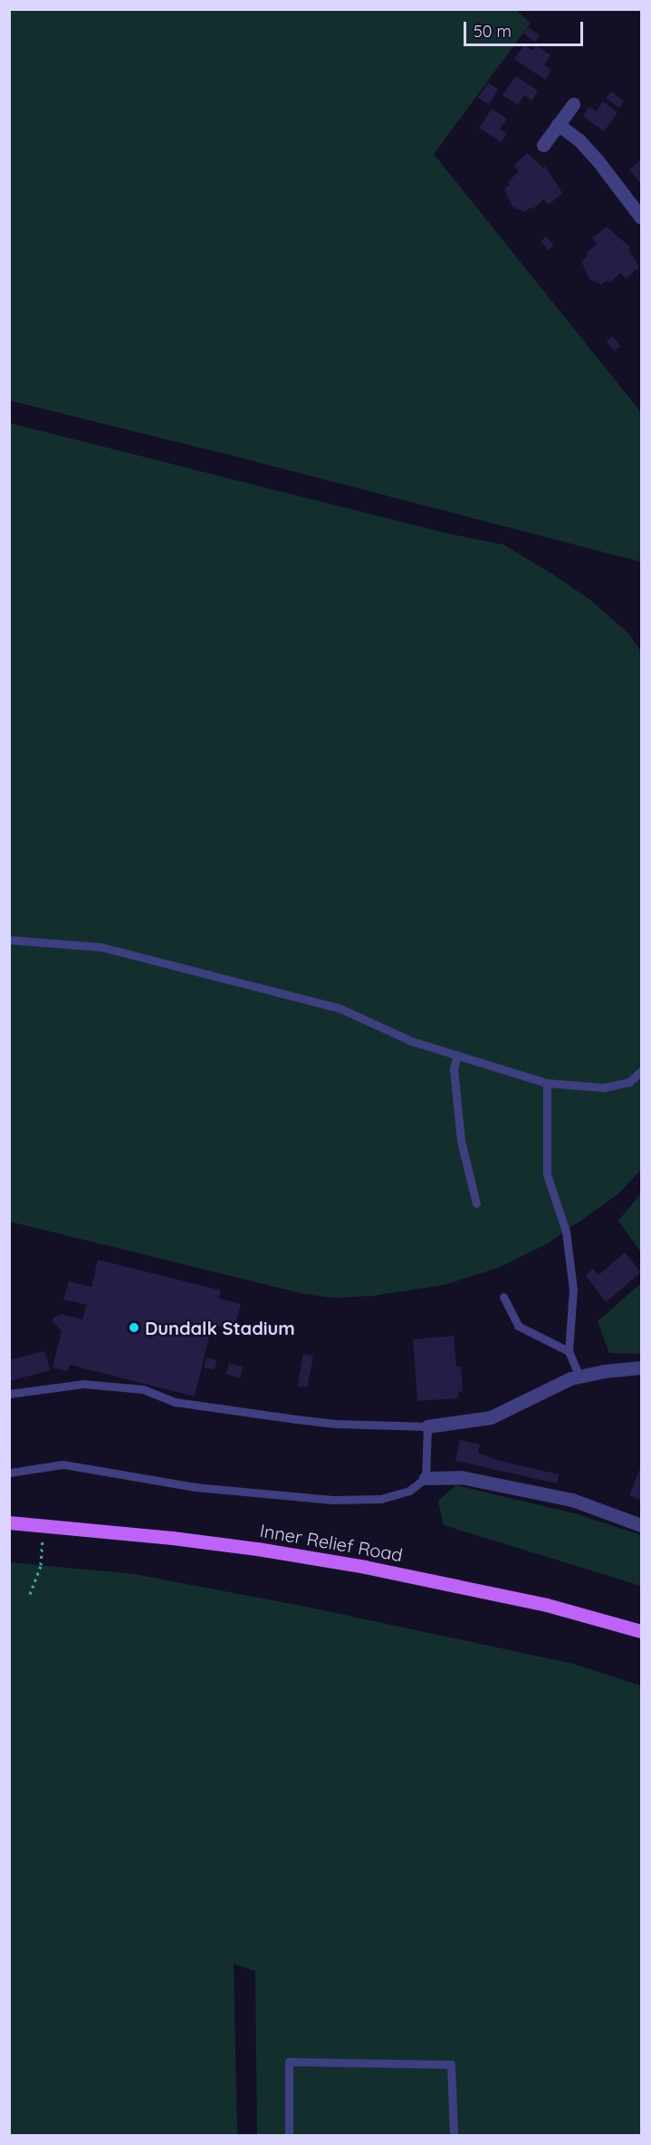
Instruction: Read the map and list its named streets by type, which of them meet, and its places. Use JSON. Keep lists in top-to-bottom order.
{
  "streets": {
    "main road": ["Inner Relief Road"]
  },
  "places": ["Dundalk Stadium"],
  "scale_bar": "50 m"
}
